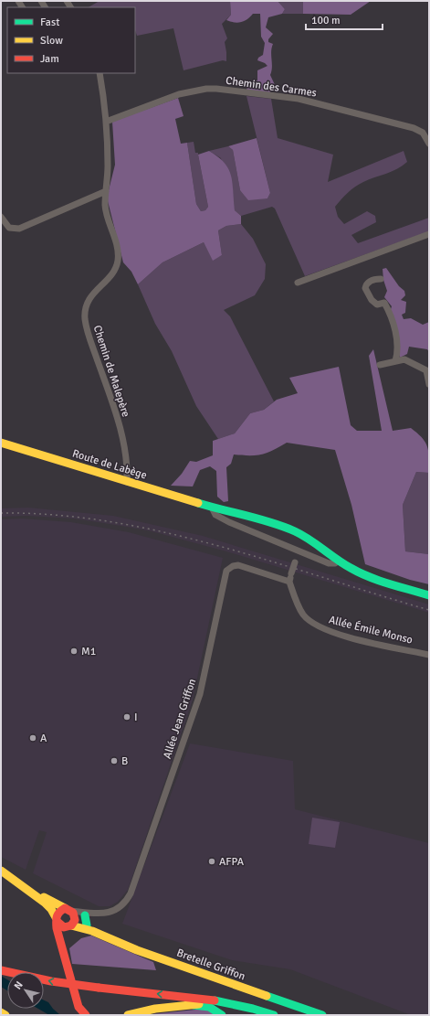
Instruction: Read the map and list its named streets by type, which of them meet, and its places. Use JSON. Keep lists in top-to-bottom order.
{
  "streets": {
    "main road": ["Route de Labège", "Bretelle Griffon"],
    "street": [
      "Chemin des Carmes",
      "Chemin de Malepère",
      "Allée Émile Monso",
      "Allée Jean Griffon"
    ]
  },
  "crossings": [
    ["Chemin des Carmes", "Chemin de Malepère"],
    ["Chemin de Malepère", "Route de Labège"],
    ["Allée Émile Monso", "Allée Jean Griffon"],
    ["Allée Jean Griffon", "Bretelle Griffon"]
  ],
  "places": [
    "M1",
    "I",
    "A",
    "B",
    "AFPA"
  ],
  "legend": ["Fast", "Slow", "Jam"],
  "scale_bar": "100 m",
  "north": "top left"
}
